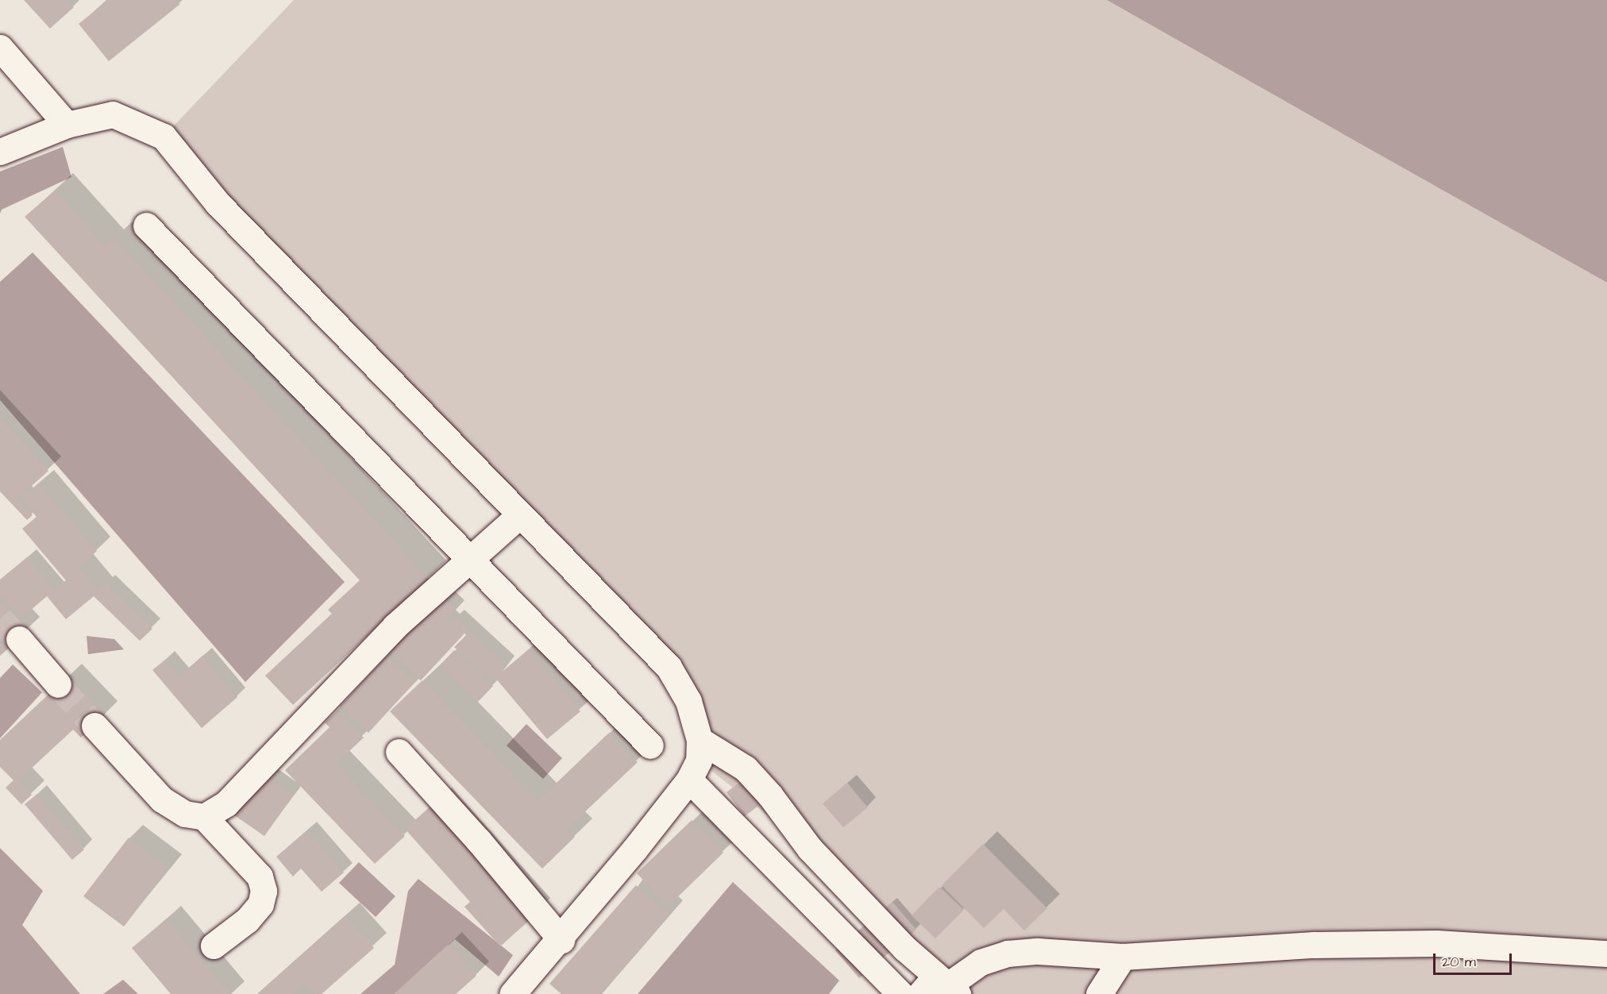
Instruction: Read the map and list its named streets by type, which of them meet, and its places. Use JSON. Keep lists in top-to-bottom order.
{
  "scale_bar": "20 m"
}
